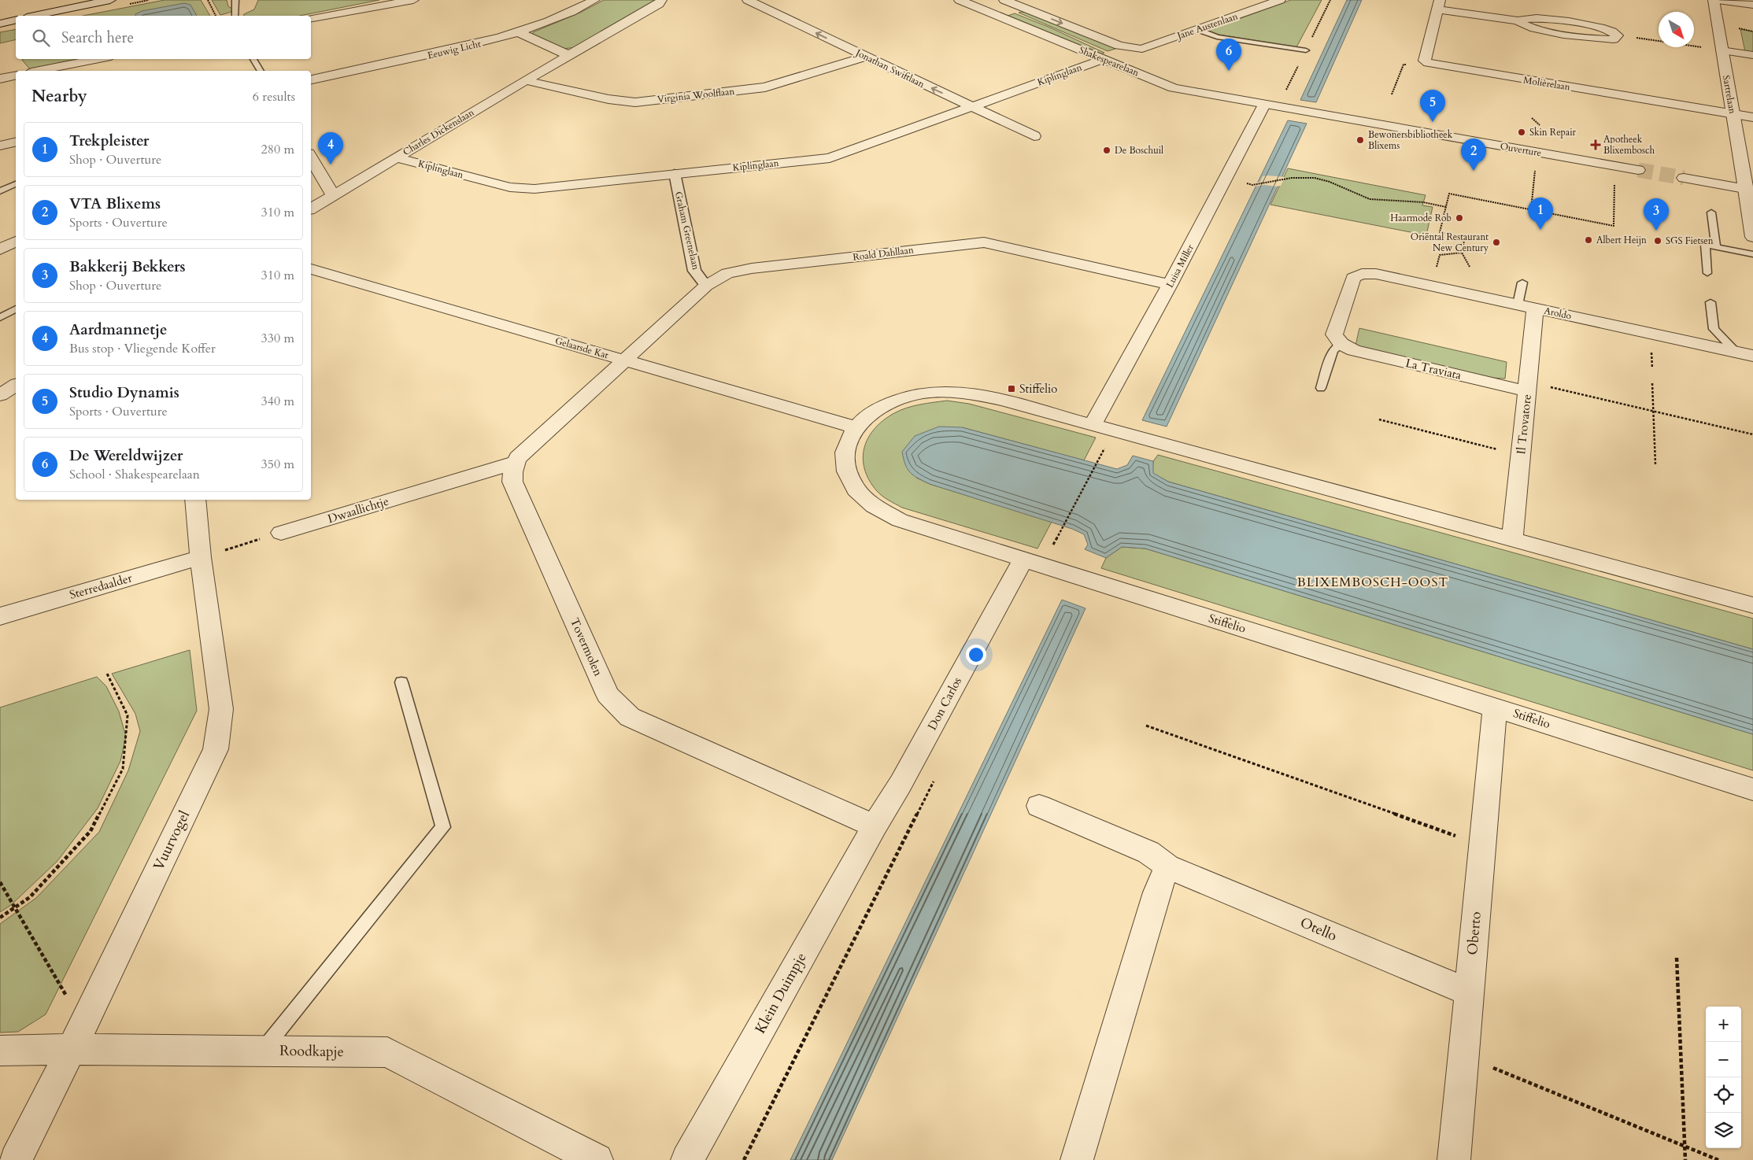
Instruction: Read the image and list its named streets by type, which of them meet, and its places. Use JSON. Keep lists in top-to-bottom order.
{
  "streets": {
    "street": [
      "Jane Austenlaan",
      "Eeuwig Licht",
      "Shakespearelaan",
      "Jonathan Swiftlaan",
      "Kiplinglaan",
      "Molièrelaan",
      "Sartrelaan",
      "Virginia Woolflaan",
      "Charles Dickenslaan",
      "Ouverture",
      "Graham Greenelaan",
      "Roald Dahllaan",
      "Luisa Miller",
      "Aroldo",
      "Gelaarsde Kat",
      "La Traviata",
      "Il Trovatore",
      "Dwaallichtje",
      "Sterredaalder",
      "Stiffelio",
      "Tovermolen",
      "Don Carlos",
      "Vuurvogel",
      "Otello",
      "Oberto",
      "Klein Duimpje",
      "Roodkapje"
    ]
  },
  "crossings": [
    ["Jane Austenlaan", "Shakespearelaan"],
    ["Shakespearelaan", "Kiplinglaan"],
    ["Shakespearelaan", "Ouverture"],
    ["Shakespearelaan", "Luisa Miller"],
    ["Jonathan Swiftlaan", "Kiplinglaan"],
    ["Jonathan Swiftlaan", "Virginia Woolflaan"],
    ["Kiplinglaan", "Charles Dickenslaan"],
    ["Kiplinglaan", "Graham Greenelaan"],
    ["Molièrelaan", "Sartrelaan"],
    ["Virginia Woolflaan", "Charles Dickenslaan"],
    ["Ouverture", "Luisa Miller"],
    ["Graham Greenelaan", "Roald Dahllaan"],
    ["Roald Dahllaan", "Luisa Miller"],
    ["Roald Dahllaan", "Gelaarsde Kat"],
    ["Luisa Miller", "Stiffelio"],
    ["Aroldo", "La Traviata"],
    ["Aroldo", "Il Trovatore"],
    ["Gelaarsde Kat", "Stiffelio"],
    ["La Traviata", "Il Trovatore"],
    ["Il Trovatore", "Stiffelio"],
    ["Dwaallichtje", "Tovermolen"],
    ["Sterredaalder", "Vuurvogel"],
    ["Stiffelio", "Don Carlos"],
    ["Stiffelio", "Oberto"],
    ["Tovermolen", "Don Carlos"],
    ["Tovermolen", "Klein Duimpje"],
    ["Don Carlos", "Klein Duimpje"],
    ["Vuurvogel", "Roodkapje"],
    ["Otello", "Oberto"]
  ],
  "one_way": ["Jonathan Swiftlaan"],
  "districts": ["BLIXEMBOSCH-OOST"],
  "places": {
    "other": [
      "Skin Repair",
      "Bewonersbibliotheek Blixems",
      "De Boschuil",
      "Haarmode Rob",
      "Albert Heijn",
      "SGS Fietsen",
      "Oriëntal Restaurant New Century"
    ],
    "health": ["Apotheek Blixembosch"],
    "transit": ["Stiffelio"]
  },
  "north": "bottom right",
  "page": {
    "search": "Search here",
    "pins": [
      "6",
      "5",
      "4",
      "2",
      "1",
      "3"
    ],
    "heading": ["Nearby", "6 results"],
    "list": [
      {
        "mark": "1",
        "name": "Trekpleister",
        "note": "Shop · Ouverture",
        "value": "280 m"
      },
      {
        "mark": "2",
        "name": "VTA Blixems",
        "note": "Sports · Ouverture",
        "value": "310 m"
      },
      {
        "mark": "3",
        "name": "Bakkerij Bekkers",
        "note": "Shop · Ouverture",
        "value": "310 m"
      },
      {
        "mark": "4",
        "name": "Aardmannetje",
        "note": "Bus stop · Vliegende Koffer",
        "value": "330 m"
      },
      {
        "mark": "5",
        "name": "Studio Dynamis",
        "note": "Sports · Ouverture",
        "value": "340 m"
      },
      {
        "mark": "6",
        "name": "De Wereldwijzer",
        "note": "School · Shakespearelaan",
        "value": "350 m"
      }
    ],
    "map_buttons": ["+", "−"]
  }
}
